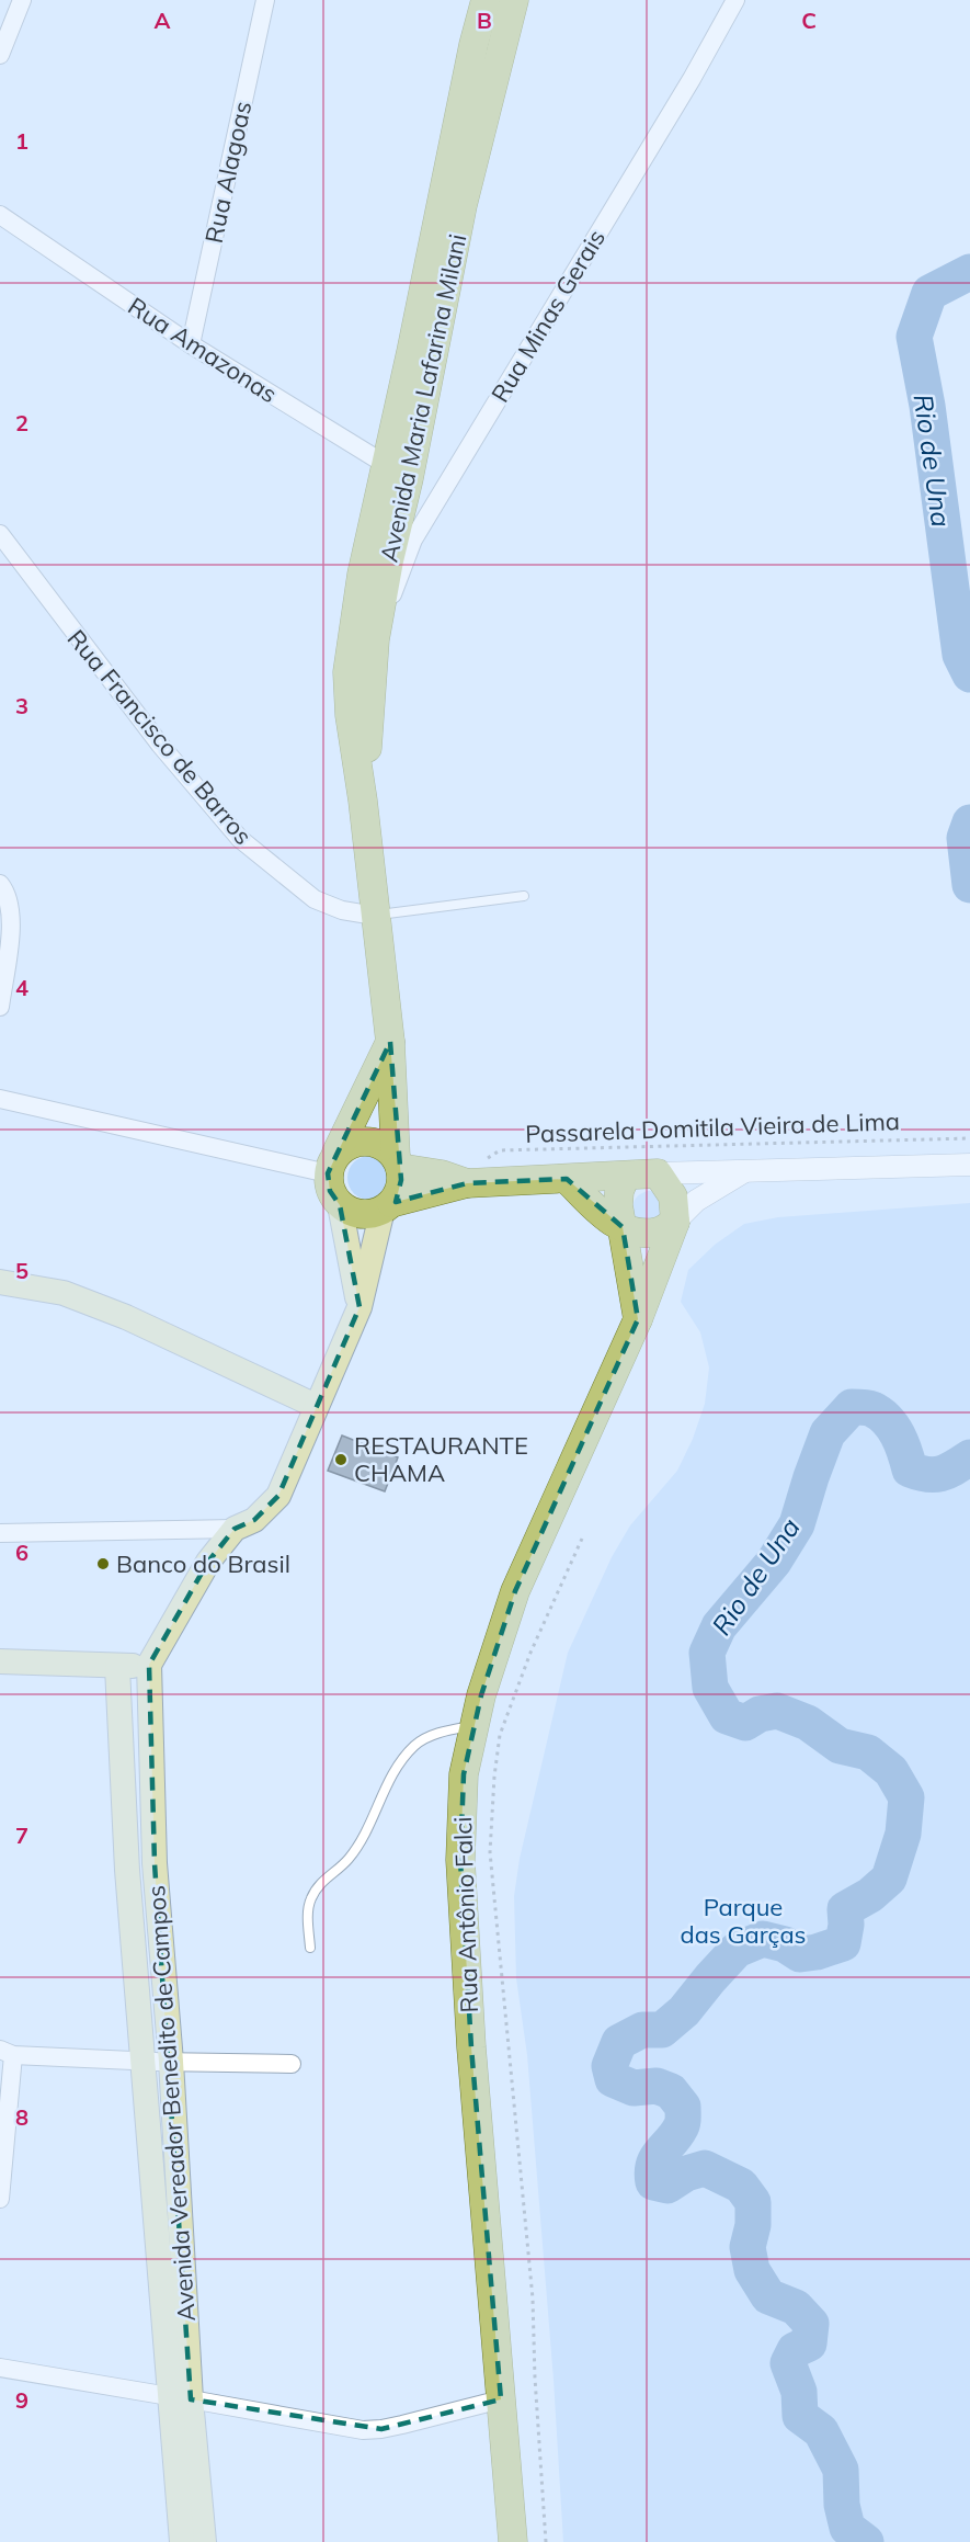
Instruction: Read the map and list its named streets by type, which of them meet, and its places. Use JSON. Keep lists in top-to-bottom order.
{
  "streets": {
    "main road": ["Avenida Maria Lafarina Milani", "Rua Antônio Falci", "Avenida Vereador Benedito de Campos"],
    "street": [
      "Rua Alagoas",
      "Rua Minas Gerais",
      "Rua Amazonas",
      "Rua Francisco de Barros"
    ],
    "path": ["Passarela Domitila Vieira de Lima"]
  },
  "crossings": [
    ["Rua Alagoas", "Rua Amazonas"],
    ["Rua Minas Gerais", "Avenida Maria Lafarina Milani"],
    ["Rua Amazonas", "Avenida Maria Lafarina Milani"],
    ["Avenida Maria Lafarina Milani", "Rua Francisco de Barros"]
  ],
  "water": ["Rio de Una"],
  "parks": ["Parque das Garças"],
  "places": ["RESTAURANTE CHAMA", "Banco do Brasil"],
  "grid": {
    "columns": ["A", "B", "C"],
    "rows": [
      "1",
      "2",
      "3",
      "4",
      "5",
      "6",
      "7",
      "8",
      "9"
    ]
  }
}
